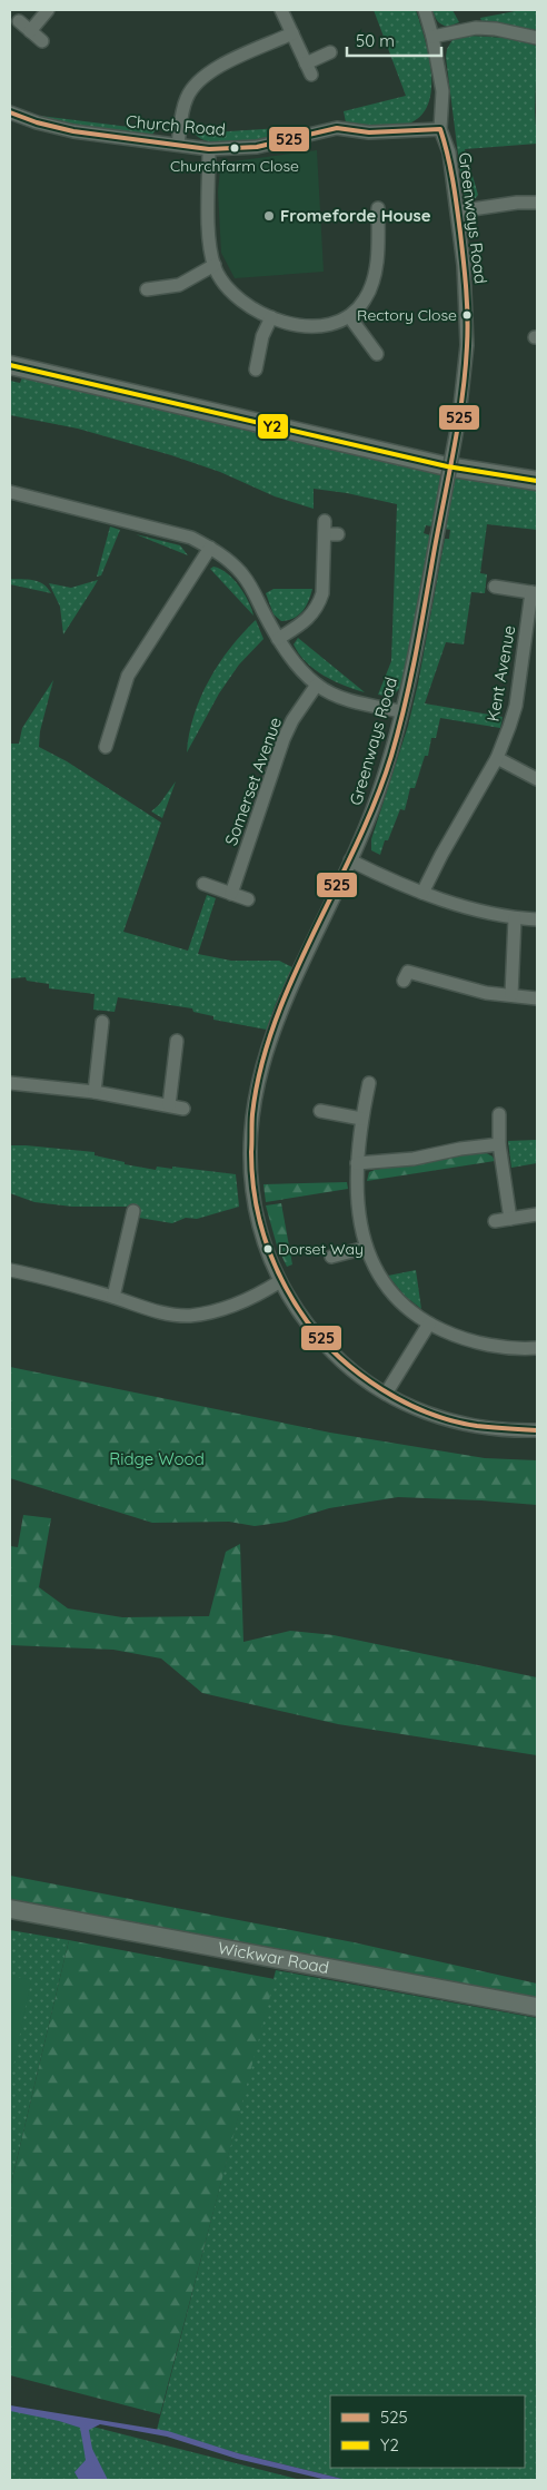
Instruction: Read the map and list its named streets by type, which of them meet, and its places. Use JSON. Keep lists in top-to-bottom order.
{
  "streets": {
    "main road": ["Wickwar Road"],
    "street": [
      "Church Road",
      "Greenways Road",
      "Kent Avenue",
      "Somerset Avenue"
    ]
  },
  "crossings": [
    ["Church Road", "Greenways Road"]
  ],
  "parks": ["Ridge Wood"],
  "places": [
    "Churchfarm Close",
    "Fromeforde House",
    "Rectory Close",
    "Dorset Way"
  ],
  "lines": ["transit line 525", "transit line Y2"],
  "legend": ["525", "Y2"],
  "scale_bar": "50 m"
}
